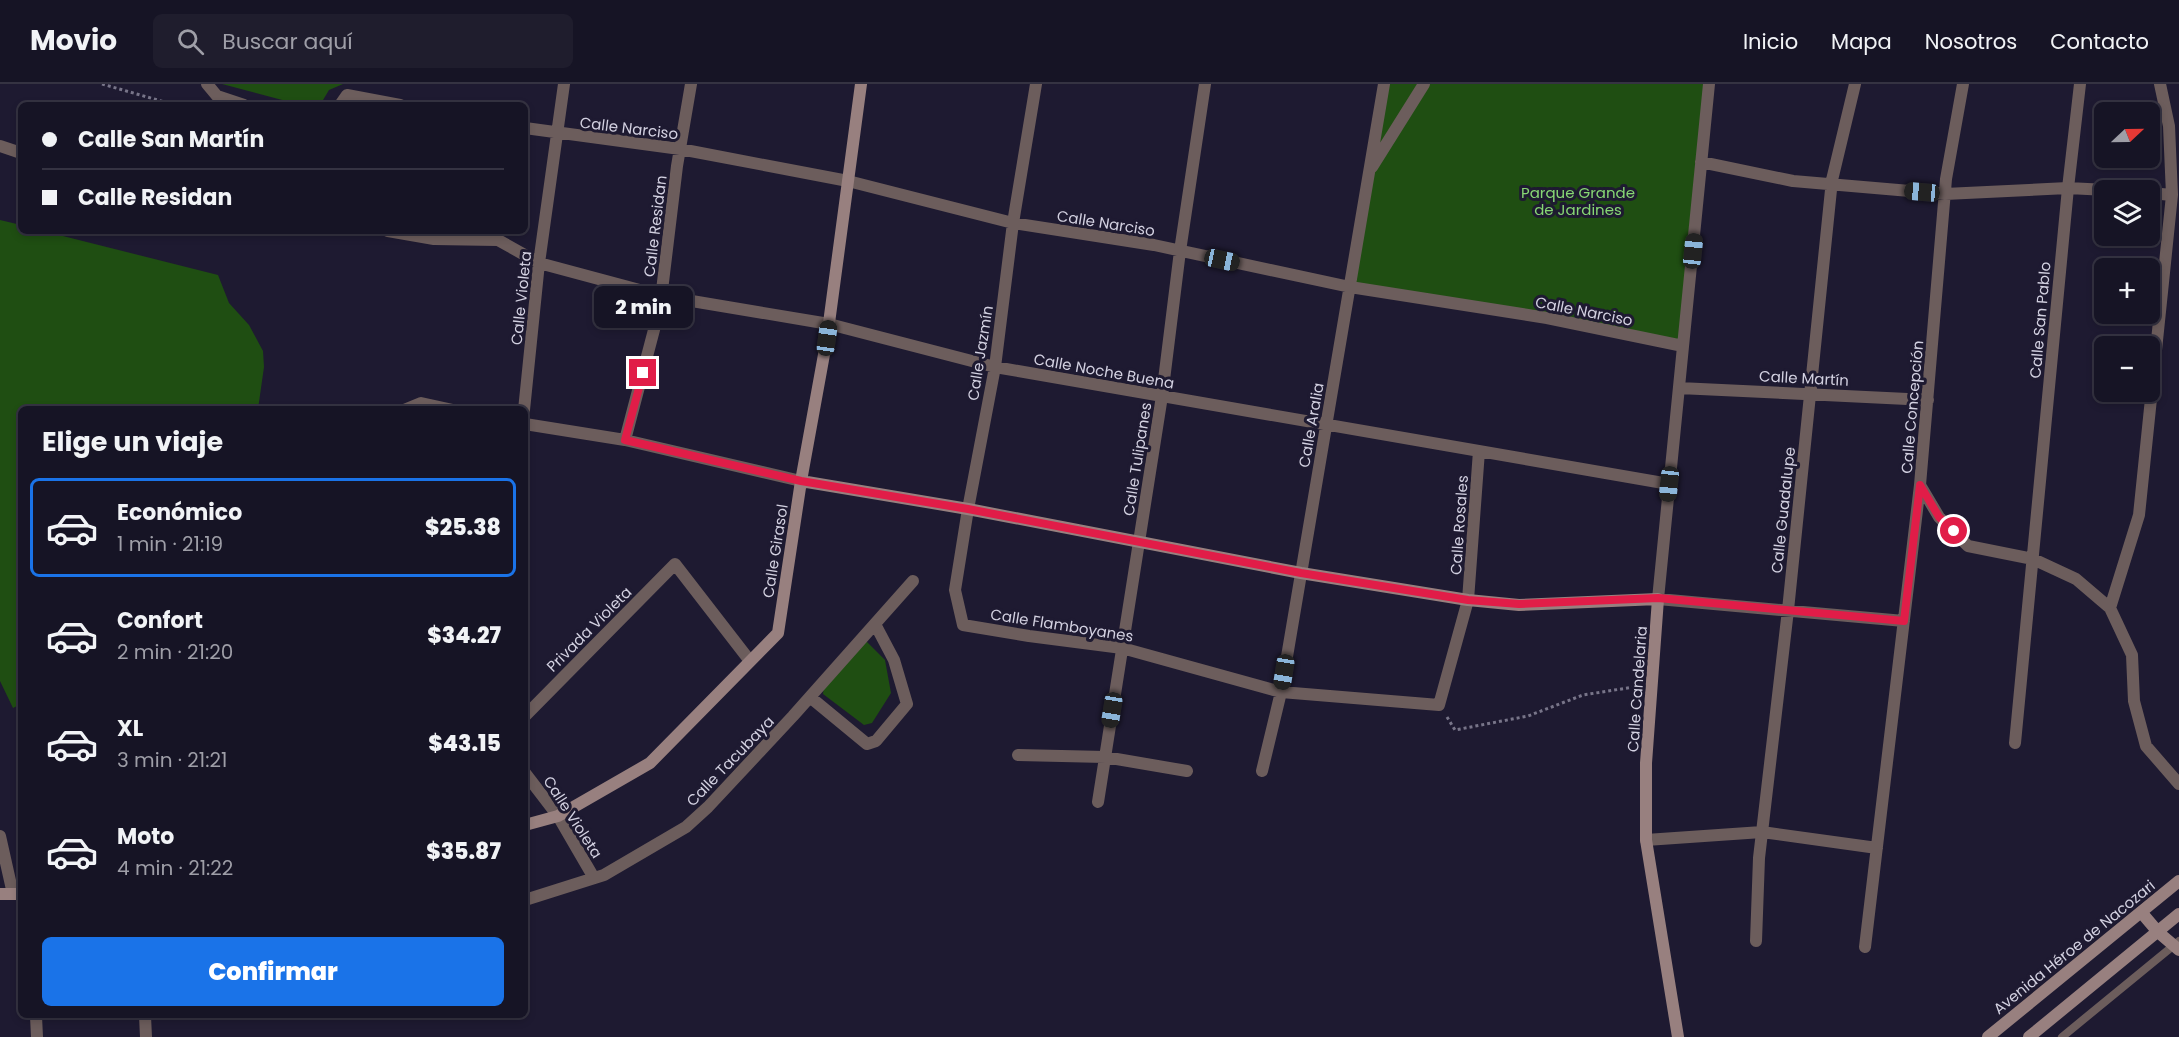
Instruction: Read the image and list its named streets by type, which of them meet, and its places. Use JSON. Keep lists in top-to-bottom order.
{
  "streets": {
    "street": [
      "Calle Narciso",
      "Calle Residan",
      "Calle Violeta",
      "Calle San Pablo",
      "Calle Jazmín",
      "Calle Noche Buena",
      "Calle Martín",
      "Calle Concepción",
      "Calle Aralia",
      "Calle Tulipanes",
      "Calle Guadalupe",
      "Calle Rosales",
      "Calle Girasol",
      "Calle Flamboyanes",
      "Privada Violeta",
      "Calle Candelaria",
      "Calle Tacubaya",
      "Avenida Héroe de Nacozari"
    ]
  },
  "crossings": [
    ["Calle Narciso", "Calle Residan"],
    ["Calle Narciso", "Calle Violeta"],
    ["Calle Narciso", "Calle Jazmín"],
    ["Calle Narciso", "Calle Aralia"],
    ["Calle Narciso", "Calle Tulipanes"],
    ["Calle Narciso", "Calle Girasol"],
    ["Calle Narciso", "Calle Candelaria"],
    ["Calle Residan", "Calle Noche Buena"],
    ["Calle Violeta", "Calle Noche Buena"],
    ["Calle Violeta", "Calle Girasol"],
    ["Calle Violeta", "Calle Tacubaya"],
    ["Calle Jazmín", "Calle Noche Buena"],
    ["Calle Jazmín", "Calle Flamboyanes"],
    ["Calle Noche Buena", "Calle Aralia"],
    ["Calle Noche Buena", "Calle Tulipanes"],
    ["Calle Noche Buena", "Calle Rosales"],
    ["Calle Noche Buena", "Calle Girasol"],
    ["Calle Noche Buena", "Calle Candelaria"],
    ["Calle Martín", "Calle Concepción"],
    ["Calle Martín", "Calle Guadalupe"],
    ["Calle Martín", "Calle Candelaria"],
    ["Calle Aralia", "Calle Flamboyanes"],
    ["Calle Tulipanes", "Calle Flamboyanes"],
    ["Calle Rosales", "Calle Flamboyanes"],
    ["Calle Girasol", "Privada Violeta"]
  ],
  "parks": ["Parque Grande de Jardines"],
  "north": "right",
  "page": {
    "header": "Movio",
    "search": "Buscar aquí",
    "nav": [
      "Inicio",
      "Mapa",
      "Nosotros",
      "Contacto"
    ],
    "map_buttons": ["+", "−"],
    "banner": ["Calle San Martín", "Calle Residan"],
    "bubble": "2 min",
    "heading": "Elige un viaje",
    "list": [
      {
        "name": "Económico",
        "note": "1 min · 21:19",
        "value": "$25.38"
      },
      {
        "name": "Confort",
        "note": "2 min · 21:20",
        "value": "$34.27"
      },
      {
        "name": "XL",
        "note": "3 min · 21:21",
        "value": "$43.15"
      },
      {
        "name": "Moto",
        "note": "4 min · 21:22",
        "value": "$35.87"
      }
    ],
    "buttons": "Confirmar"
  }
}
